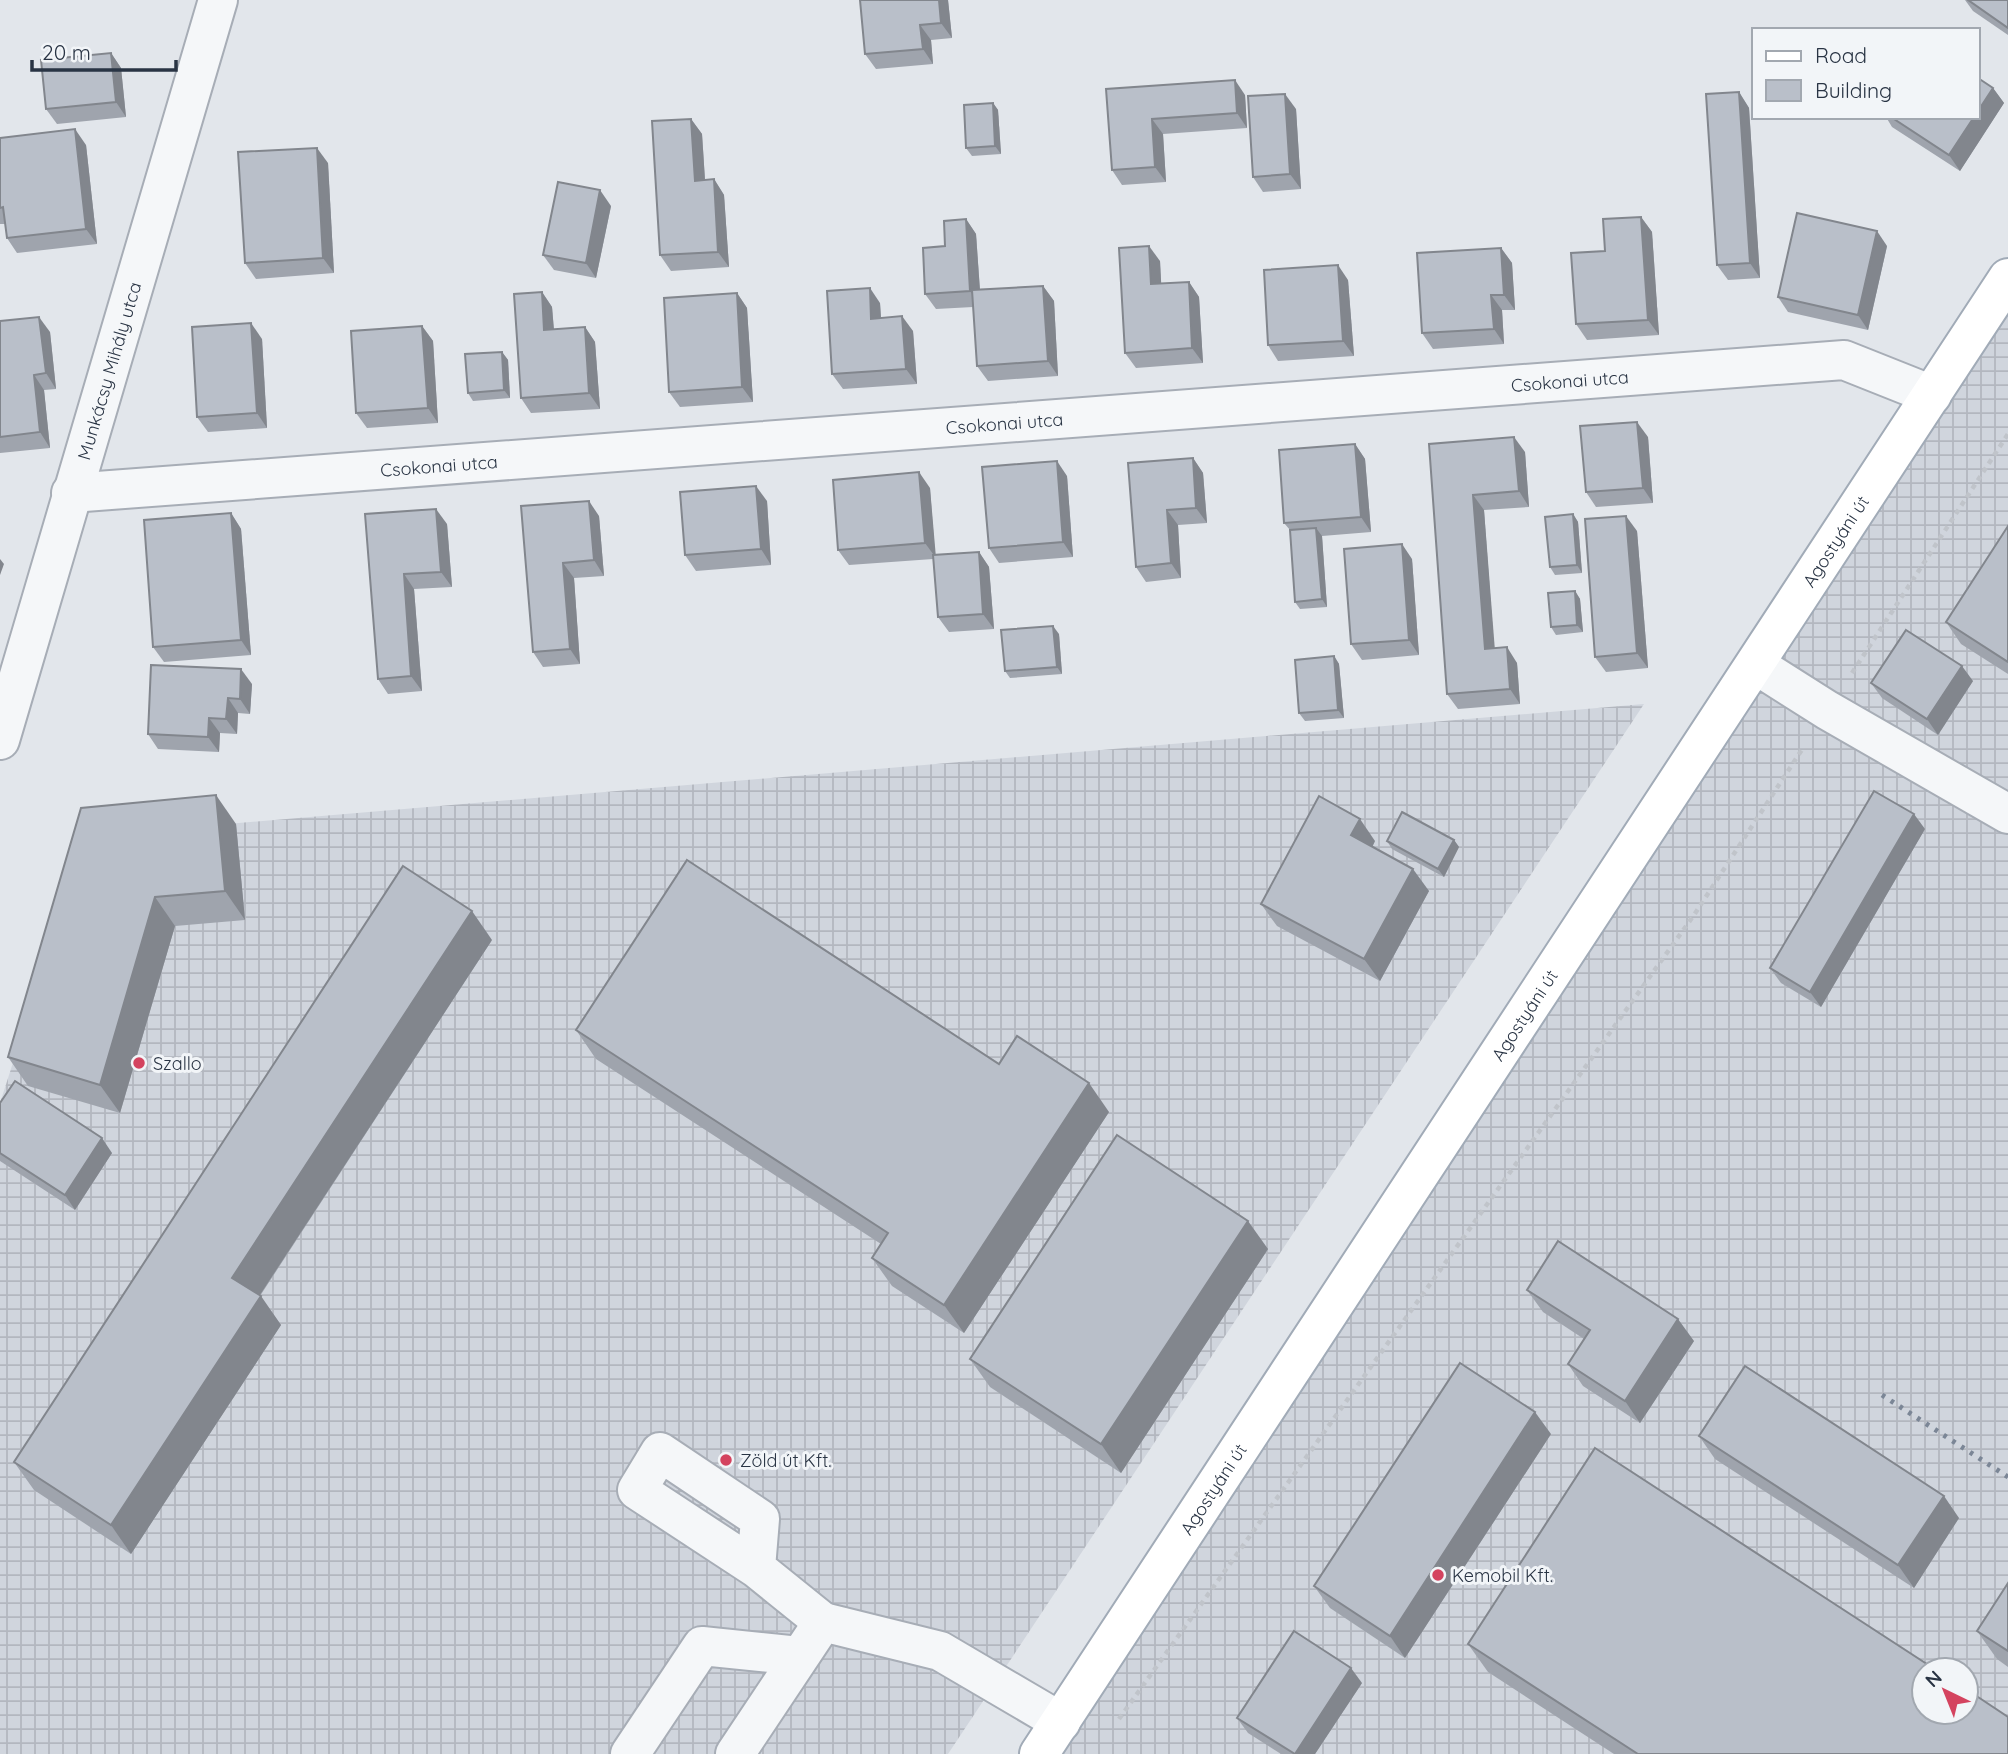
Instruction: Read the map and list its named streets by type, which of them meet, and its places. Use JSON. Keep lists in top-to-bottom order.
{
  "streets": {
    "main road": ["Agostyáni út"],
    "street": ["Munkácsy Mihály utca", "Csokonai utca"]
  },
  "crossings": [
    ["Munkácsy Mihály utca", "Csokonai utca"],
    ["Csokonai utca", "Agostyáni út"]
  ],
  "places": ["Szallo", "Zöld út Kft.", "Kemobil Kft."],
  "legend": ["Road", "Building"],
  "scale_bar": "20 m",
  "north": "top left"
}
